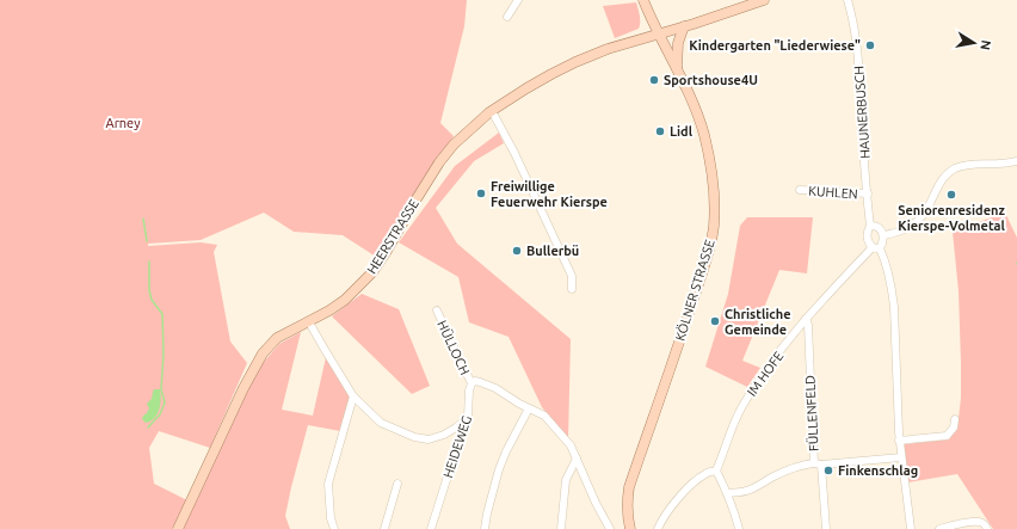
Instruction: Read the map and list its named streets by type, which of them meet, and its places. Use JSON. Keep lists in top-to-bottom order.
{
  "streets": {
    "main road": ["HEERSTRASSE", "KÖLNER STRASSE"],
    "street": [
      "HAUNERBUSCH",
      "KUHLEN",
      "HÜLLOCH",
      "IM HOFE",
      "FÜLLENFELD",
      "HEIDEWEG"
    ]
  },
  "crossings": [
    ["HAUNERBUSCH", "KUHLEN"],
    ["HAUNERBUSCH", "IM HOFE"],
    ["HEERSTRASSE", "KÖLNER STRASSE"],
    ["HÜLLOCH", "HEIDEWEG"],
    ["IM HOFE", "FÜLLENFELD"]
  ],
  "parks": ["Arney"],
  "places": [
    "Kindergarten \"Liederwiese\"",
    "Sportshouse4U",
    "Lidl",
    "Freiwillige Feuerwehr Kierspe",
    "Seniorenresidenz Kierspe-Volmetal",
    "Bullerbü",
    "Christliche Gemeinde",
    "Finkenschlag"
  ],
  "north": "right"
}
